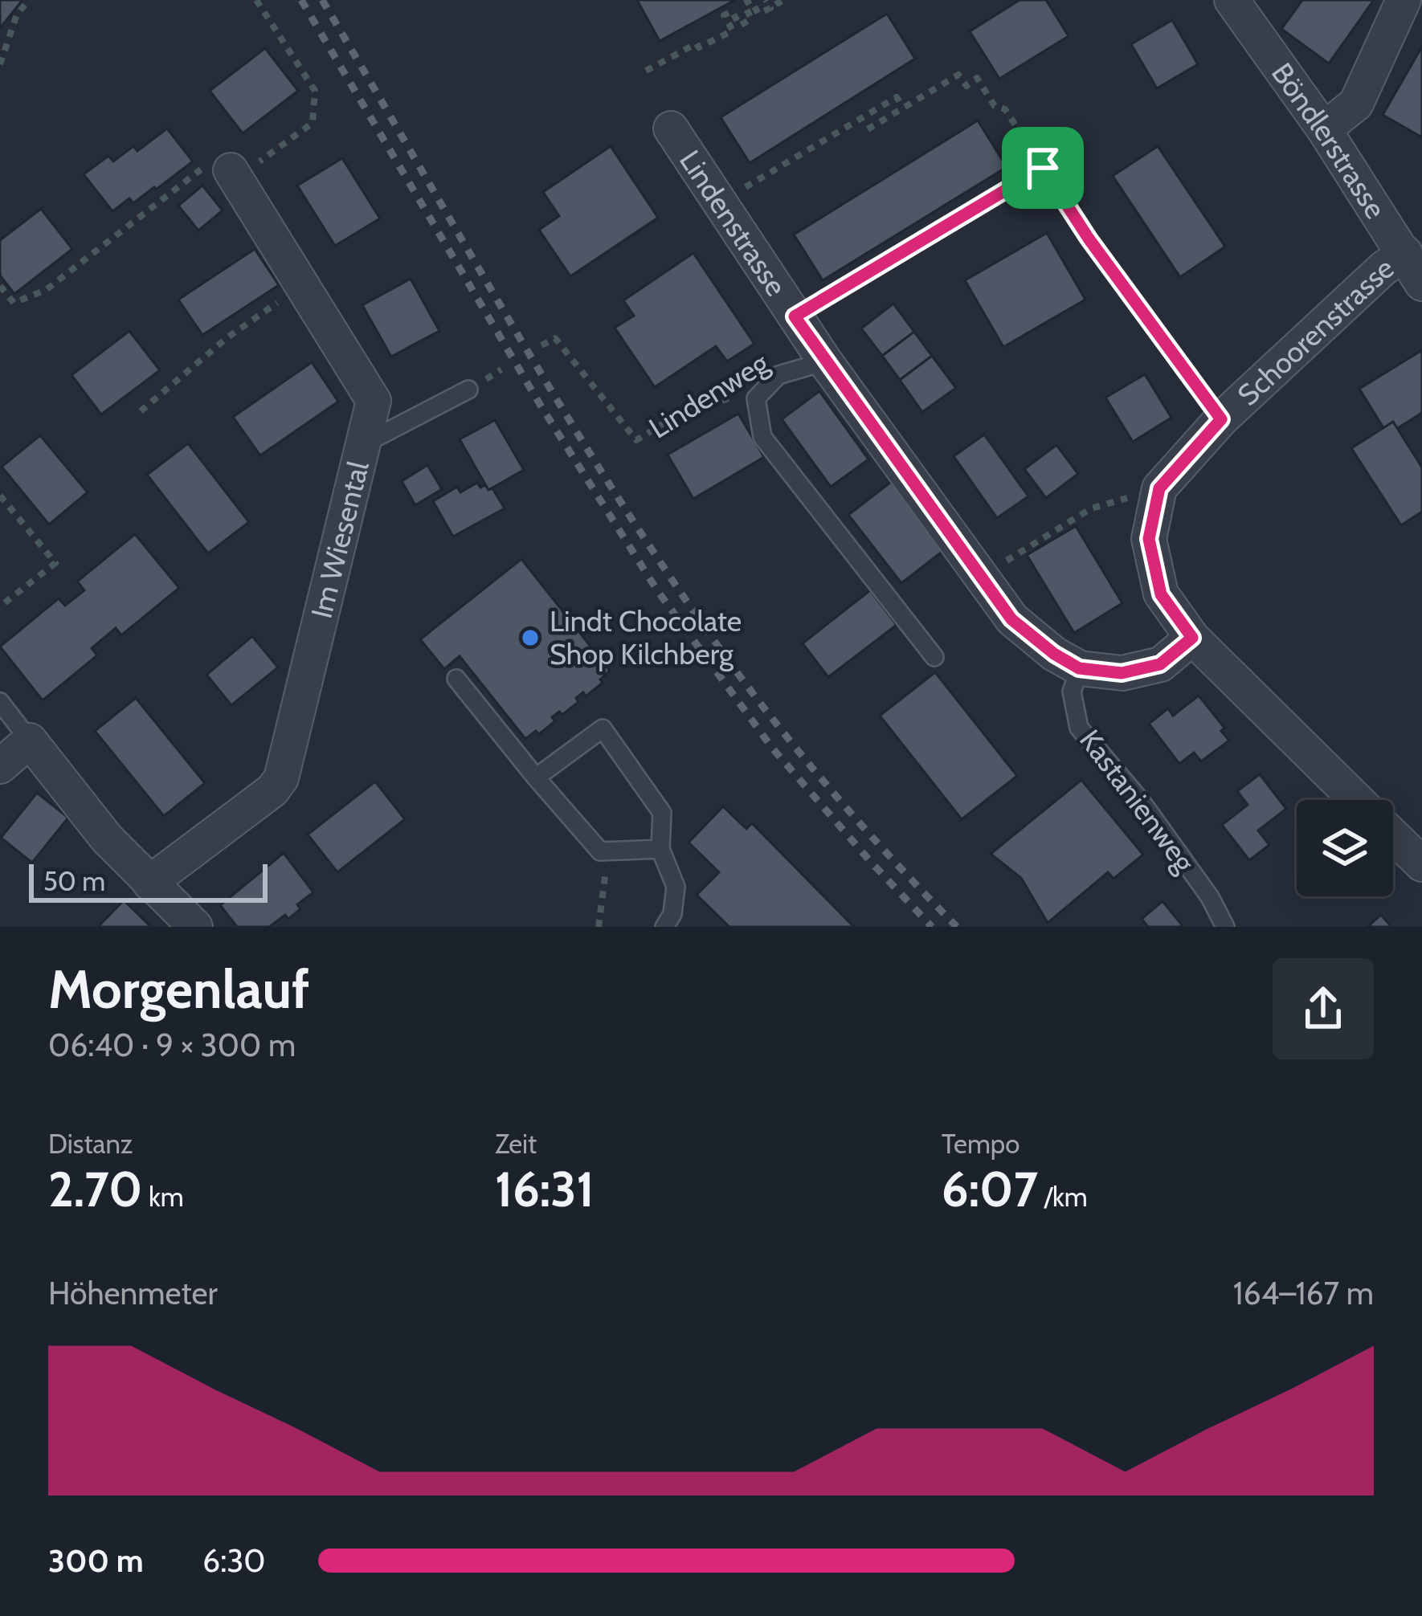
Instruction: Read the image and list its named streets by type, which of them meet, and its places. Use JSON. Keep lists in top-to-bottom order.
{
  "streets": {
    "street": [
      "Böndlerstrasse",
      "Lindenstrasse",
      "Schoorenstrasse",
      "Im Wiesental"
    ],
    "lane": ["Kastanienweg"],
    "path": ["Lindenweg"]
  },
  "crossings": [
    ["Böndlerstrasse", "Schoorenstrasse"],
    ["Lindenstrasse", "Kastanienweg"]
  ],
  "places": ["Lindt Chocolate Shop Kilchberg"],
  "scale_bar": "50 m",
  "page": {
    "scale": "50 m",
    "heading": ["Morgenlauf", "06:40 · 9 × 300 m"],
    "stats": [
      ["Distanz", "2.70 km"],
      ["Zeit", "16:31"],
      ["Tempo", "6:07 /km"]
    ],
    "chart": ["Höhenmeter", "164–167 m"],
    "list": [
      {
        "name": "300 m",
        "note": "6:30"
      }
    ]
  }
}
